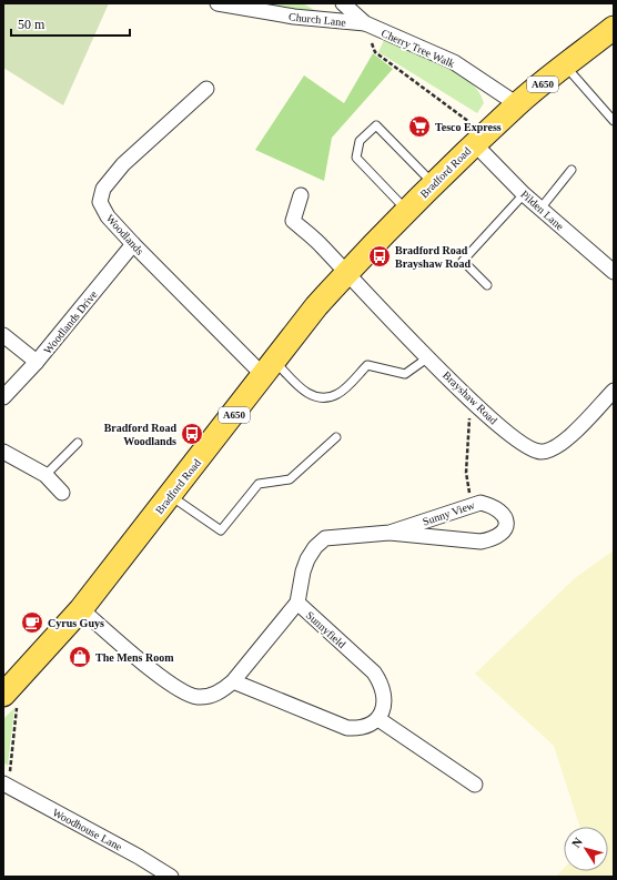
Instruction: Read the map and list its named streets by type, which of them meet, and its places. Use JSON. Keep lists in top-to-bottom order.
{
  "streets": {
    "main road": ["A650", "Bradford Road"],
    "street": [
      "Church Lane",
      "Cherry Tree Walk",
      "Pilden Lane",
      "Woodlands",
      "Woodlands Drive",
      "Brayshaw Road",
      "Sunny View",
      "Sunnyfield",
      "Woodhouse Lane"
    ]
  },
  "crossings": [
    ["Church Lane", "Cherry Tree Walk"],
    ["Cherry Tree Walk", "Bradford Road"],
    ["Bradford Road", "Pilden Lane"],
    ["Bradford Road", "Woodlands"],
    ["Bradford Road", "Brayshaw Road"],
    ["Bradford Road", "Sunnyfield"],
    ["Woodlands", "Woodlands Drive"],
    ["Sunny View", "Sunnyfield"]
  ],
  "places": {
    "supermarket": ["Tesco Express"],
    "bus stop": ["Bradford Road Brayshaw Road", "Bradford Road Woodlands"],
    "cafe": ["Cyrus Guys"],
    "shop": ["The Mens Room"]
  },
  "scale_bar": "50 m",
  "north": "top left"
}
